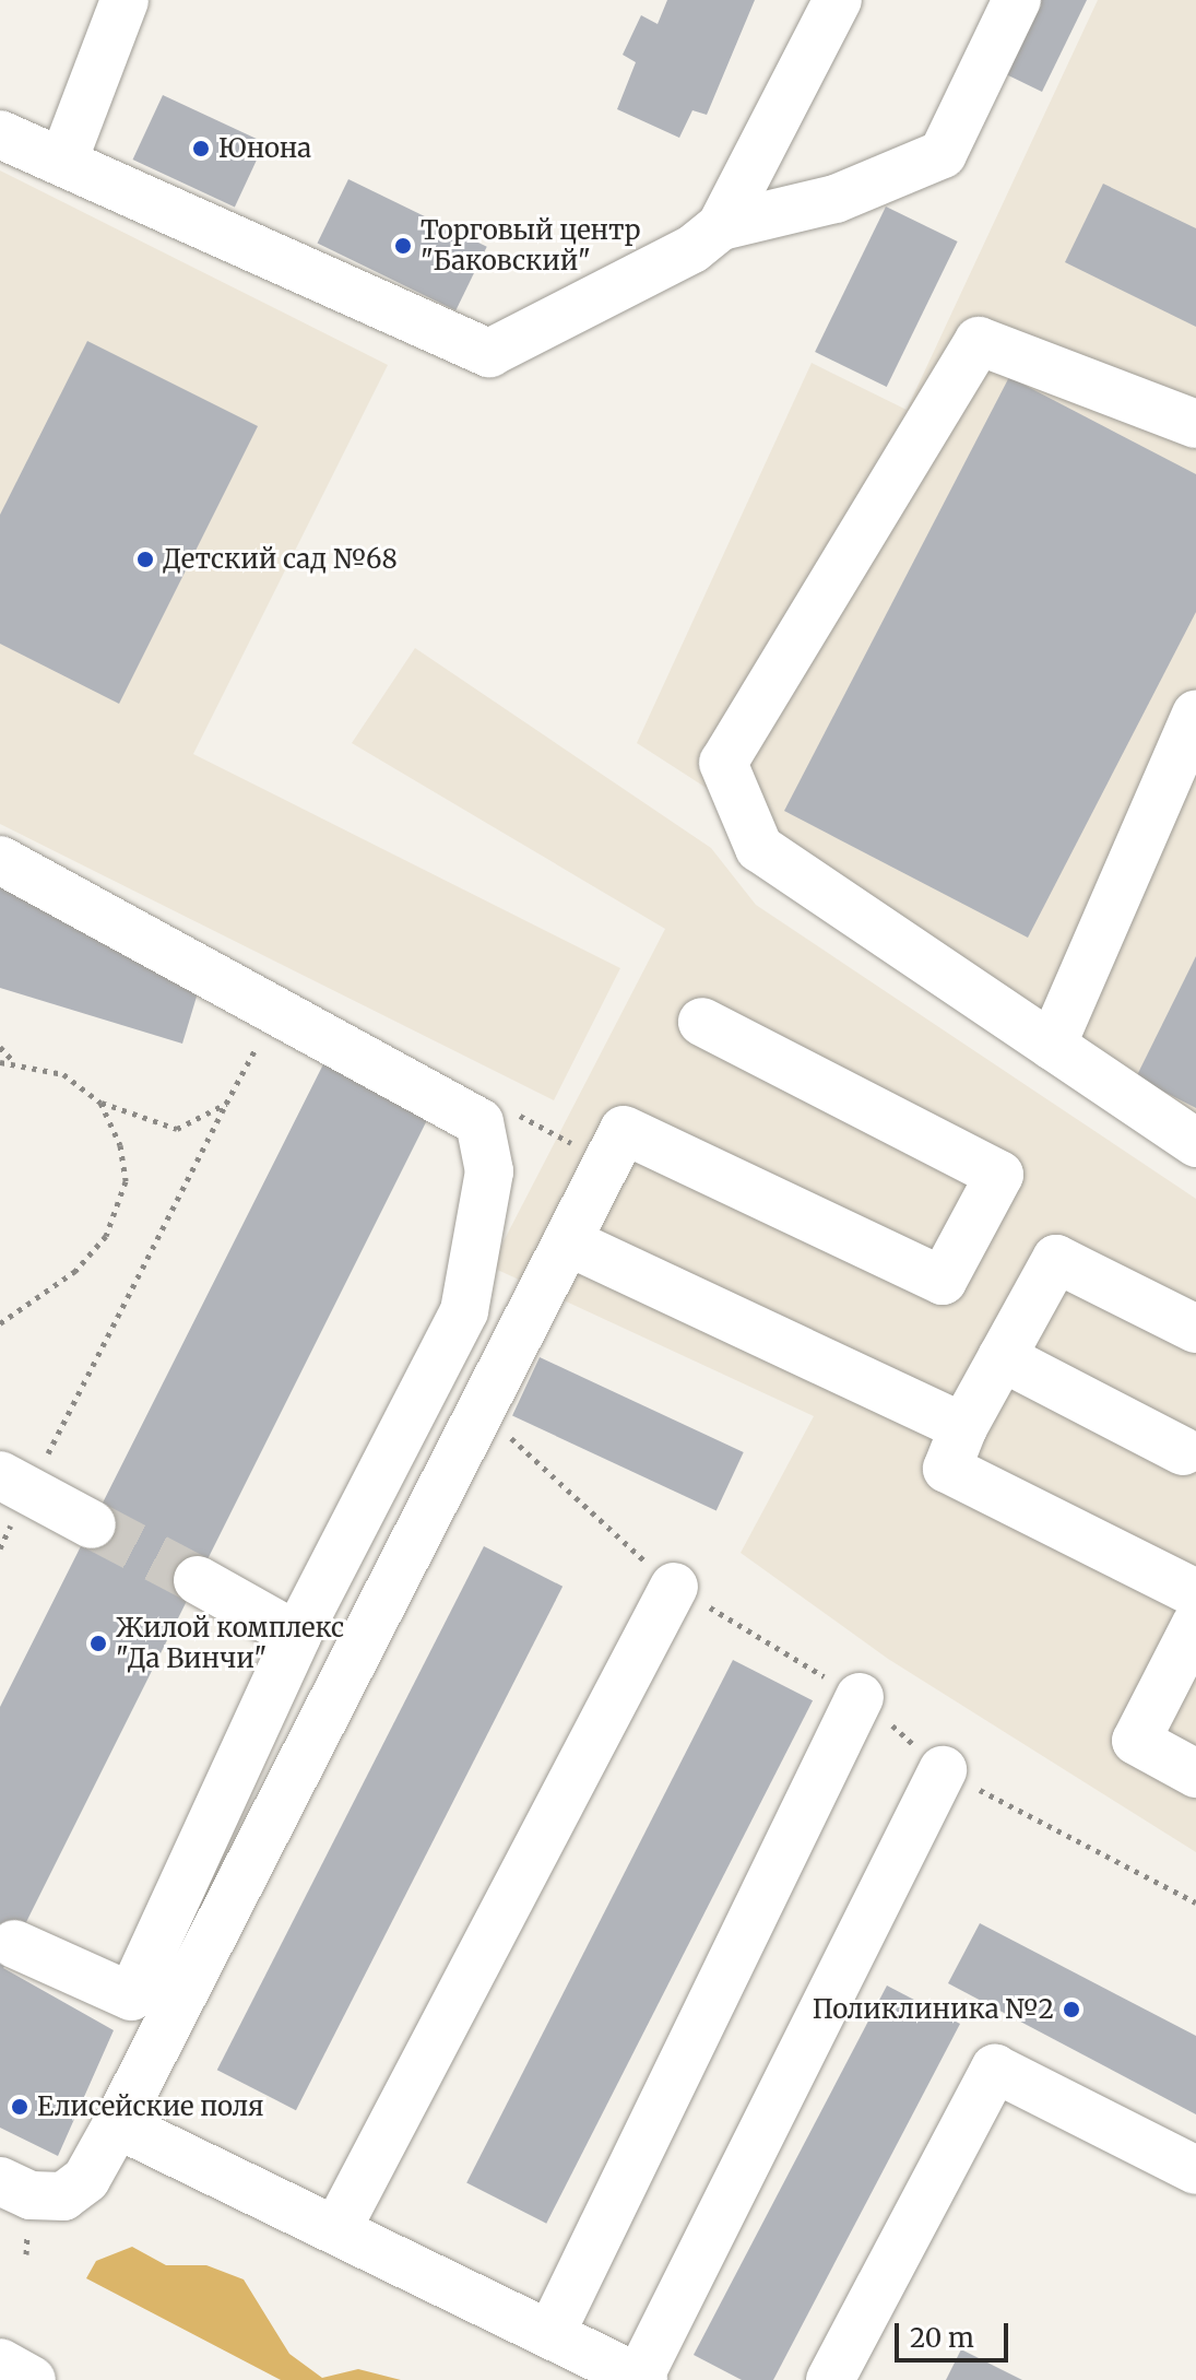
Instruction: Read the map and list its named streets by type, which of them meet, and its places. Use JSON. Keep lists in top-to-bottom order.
{
  "places": [
    "Юнона",
    "Торговый центр \"Баковский\"",
    "Детский сад №68",
    "Жилой комплекс \"Да Винчи\"",
    "Поликлиника №2",
    "Елисейские поля"
  ],
  "scale_bar": "20 m"
}
